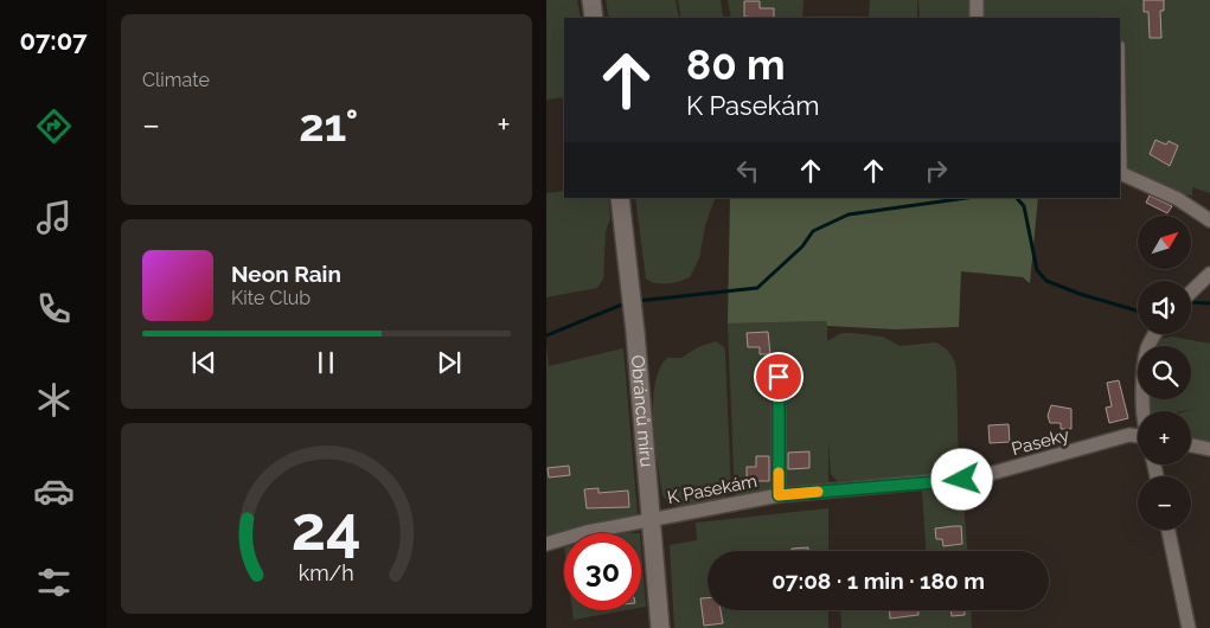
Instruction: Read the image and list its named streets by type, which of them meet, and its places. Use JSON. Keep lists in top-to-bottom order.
{
  "streets": {
    "main road": ["Obránců míru"],
    "street": ["Paseky", "K Pasekám"]
  },
  "crossings": [
    ["Obránců míru", "K Pasekám"],
    ["Paseky", "K Pasekám"]
  ],
  "north": "top right",
  "page": {
    "tabs": "07:07",
    "tile": "Climate",
    "turn": ["80 m", "K Pasekám"],
    "heat": ["−", "21°", "+"],
    "map_buttons": ["+", "−"],
    "song": ["Neon Rain", "Kite Club"],
    "limit": "30",
    "trip": "07:08 · 1 min · 180 m",
    "gauge": ["24", "km/h"]
  }
}
